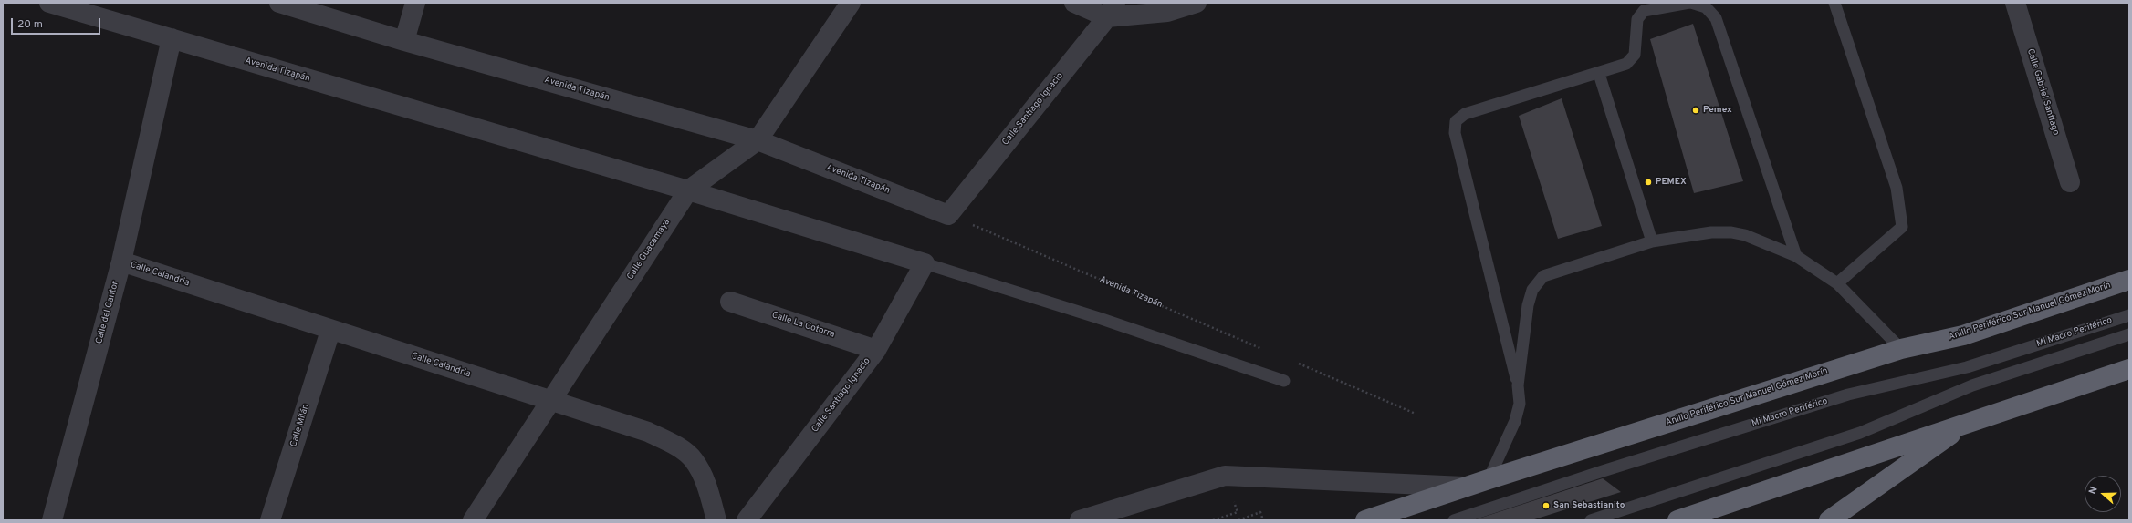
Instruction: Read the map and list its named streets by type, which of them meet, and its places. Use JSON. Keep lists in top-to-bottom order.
{
  "streets": {
    "highway": ["Anillo Periférico Sur Manuel Gómez Morín"],
    "street": [
      "Avenida Tizapán",
      "Calle Gabriel Santiago",
      "Calle Santiago Ignacio",
      "Calle Guacamaya",
      "Calle Calandria",
      "Calle del Cantor",
      "Calle La Cotorra",
      "Calle Milán"
    ],
    "lane": ["Mi Macro Periférico"]
  },
  "crossings": [
    ["Avenida Tizapán", "Calle Santiago Ignacio"],
    ["Avenida Tizapán", "Calle Guacamaya"],
    ["Avenida Tizapán", "Calle del Cantor"],
    ["Calle Santiago Ignacio", "Calle La Cotorra"],
    ["Calle Guacamaya", "Calle Calandria"],
    ["Calle Calandria", "Calle del Cantor"],
    ["Calle Calandria", "Calle Milán"]
  ],
  "places": ["Pemex", "PEMEX", "San Sebastianito"],
  "scale_bar": "20 m",
  "north": "left"
}
